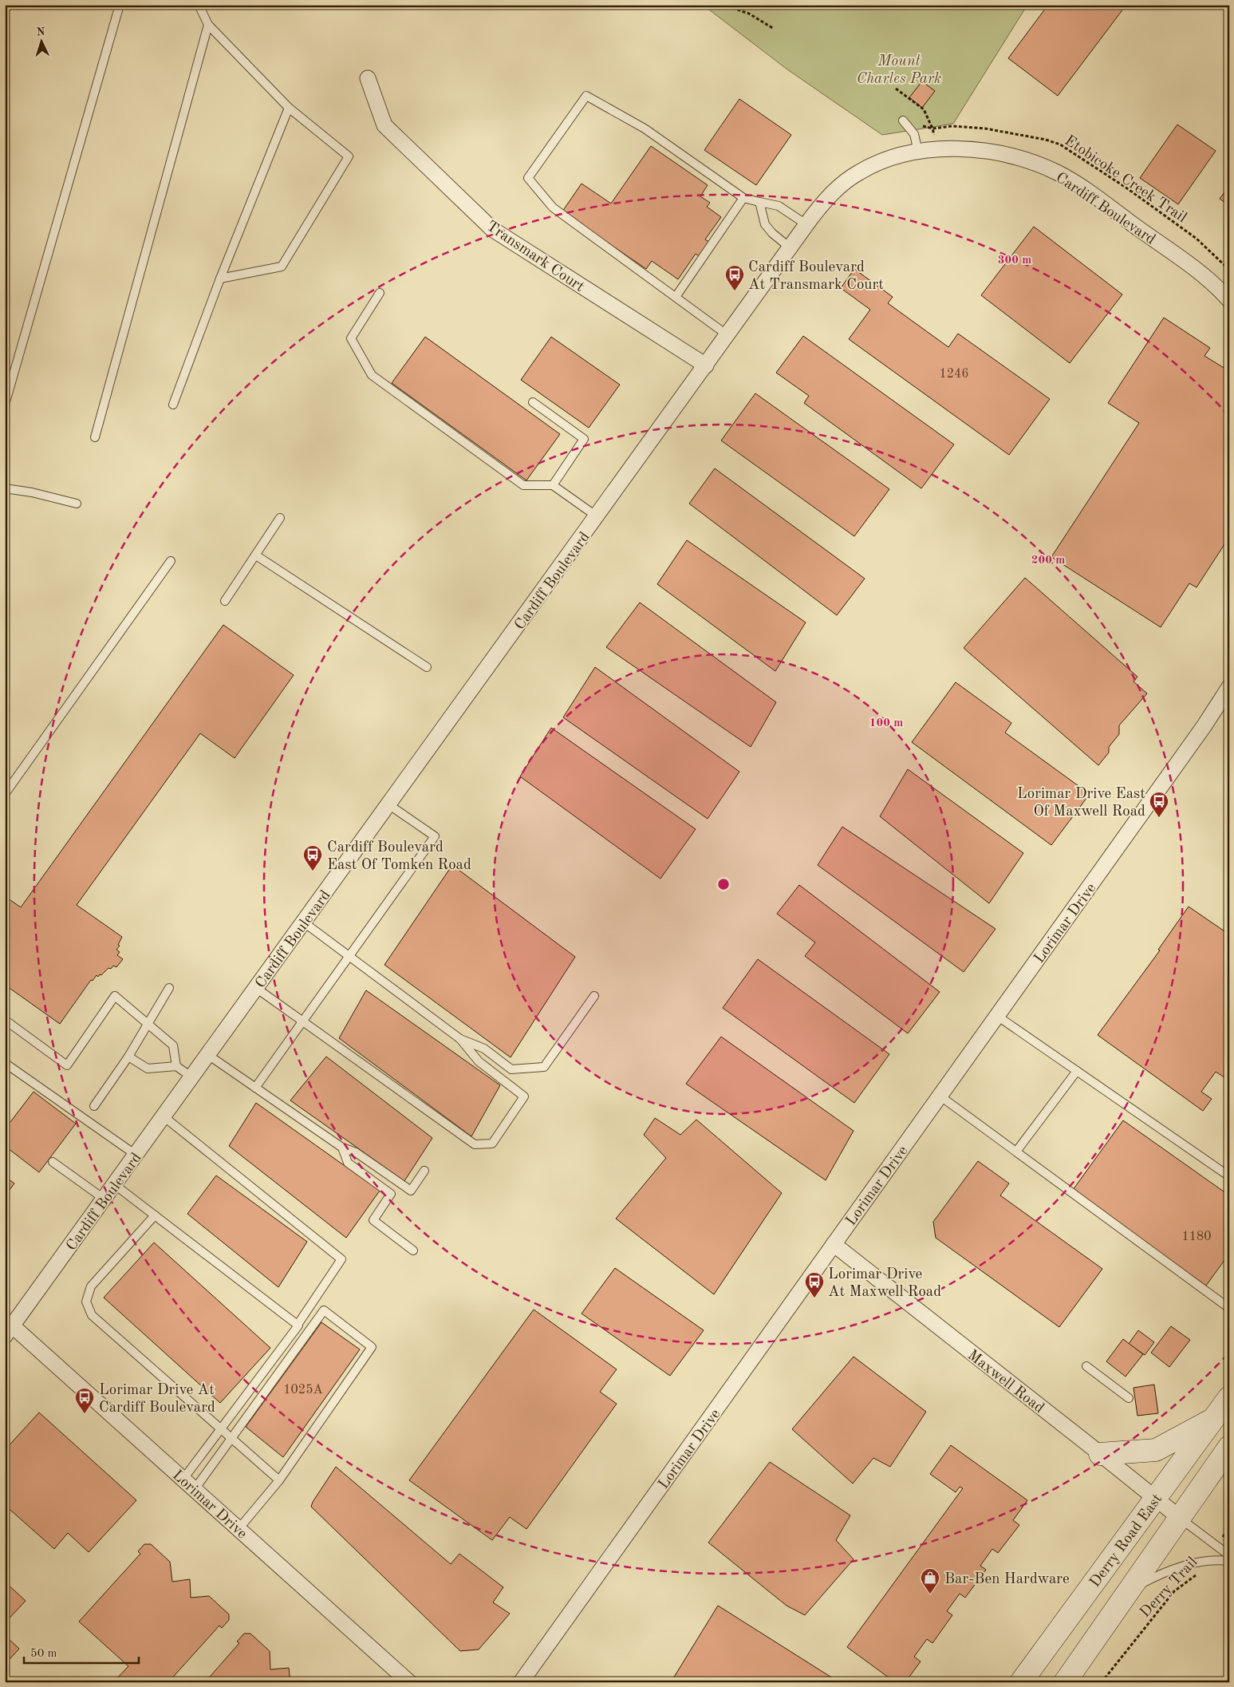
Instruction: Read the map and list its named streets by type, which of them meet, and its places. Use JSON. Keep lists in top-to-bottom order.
{
  "streets": {
    "main road": ["Derry Road East"],
    "street": [
      "Cardiff Boulevard",
      "Transmark Court",
      "Lorimar Drive",
      "Maxwell Road"
    ],
    "path": ["Etobicoke Creek Trail", "Derry Trail"]
  },
  "crossings": [
    ["Cardiff Boulevard", "Transmark Court"],
    ["Cardiff Boulevard", "Lorimar Drive"],
    ["Lorimar Drive", "Maxwell Road"],
    ["Maxwell Road", "Derry Road East"]
  ],
  "parks": ["Mount Charles Park"],
  "places": {
    "bus stop": [
      "Cardiff Boulevard At Transmark Court",
      "Lorimar Drive East Of Maxwell Road",
      "Cardiff Boulevard East Of Tomken Road",
      "Lorimar Drive At Maxwell Road",
      "Lorimar Drive At Cardiff Boulevard"
    ],
    "shop": ["Bar-Ben Hardware"]
  },
  "house_numbers": ["1246", "1180", "1025A"],
  "scale_bar": "50 m",
  "north": "top",
  "rings": ["300 m", "200 m", "100 m"]
}
